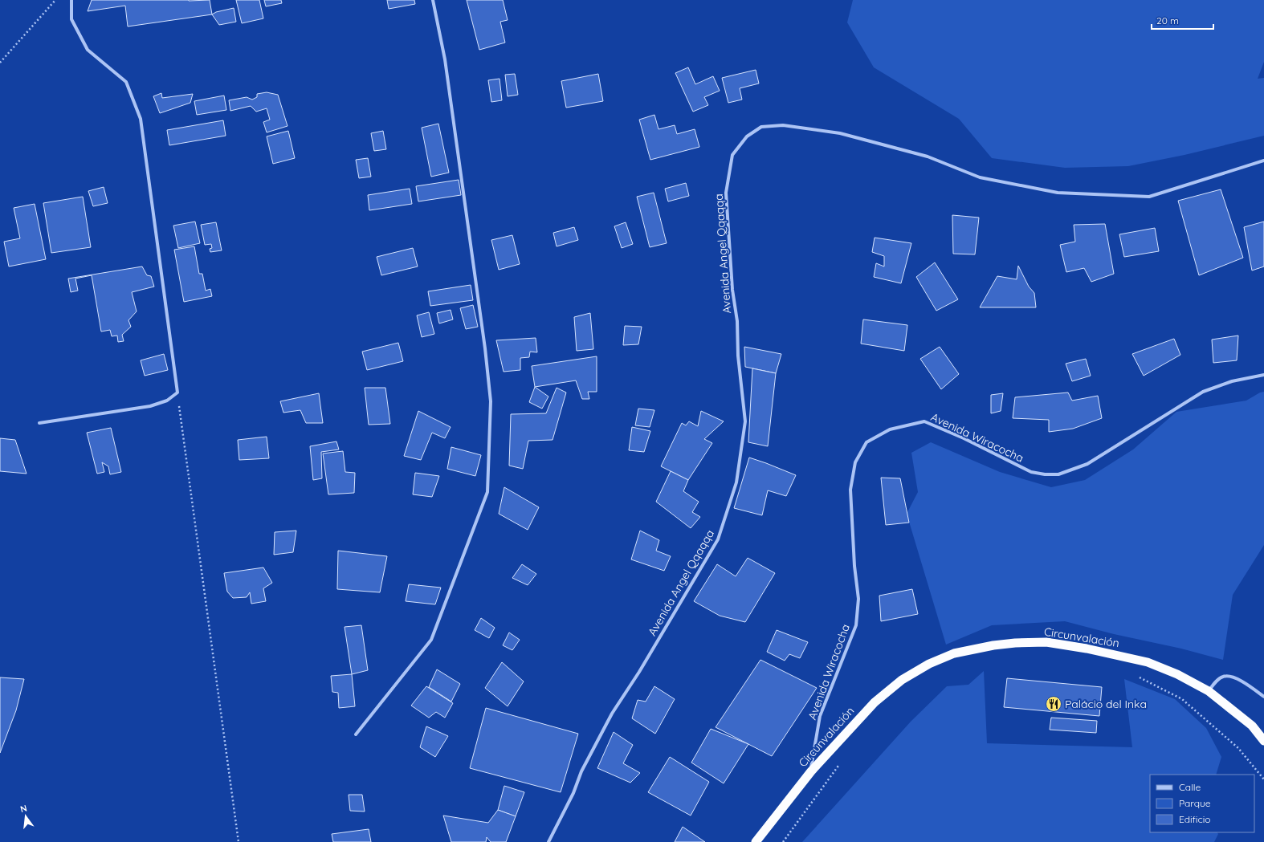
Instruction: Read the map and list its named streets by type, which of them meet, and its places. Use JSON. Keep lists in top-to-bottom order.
{
  "streets": {
    "highway": ["Circunvalación"],
    "street": ["Avenida Angel Qqaqqa", "Avenida Wiracocha"]
  },
  "crossings": [
    ["Avenida Wiracocha", "Circunvalación"]
  ],
  "places": {
    "restaurant": ["Palácio del Inka"]
  },
  "legend": ["Calle", "Parque", "Edificio"],
  "scale_bar": "20 m",
  "north": "top"
}
